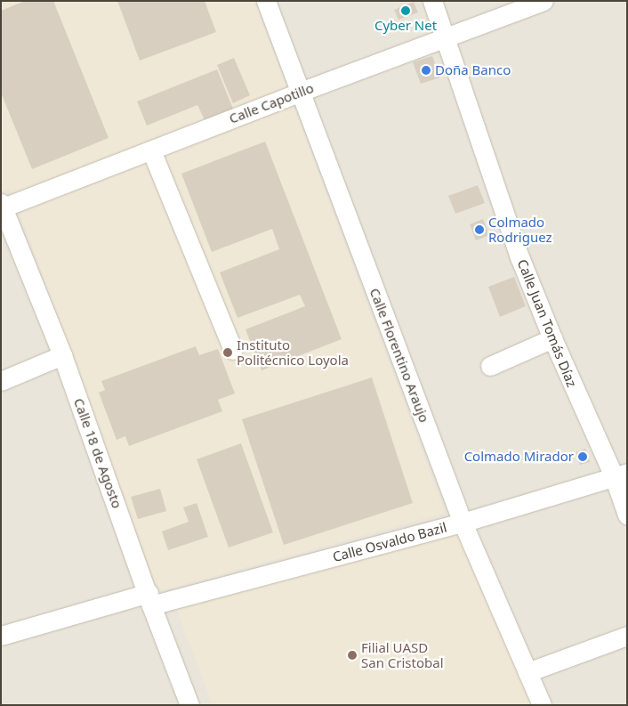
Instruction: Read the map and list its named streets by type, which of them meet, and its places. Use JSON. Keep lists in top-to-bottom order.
{
  "streets": {
    "street": [
      "Calle Capotillo",
      "Calle Juan Tomás Díaz",
      "Calle Florentino Araujo",
      "Calle 18 de Agosto",
      "Calle Osvaldo Bazil"
    ]
  },
  "crossings": [
    ["Calle Capotillo", "Calle Juan Tomás Díaz"],
    ["Calle Capotillo", "Calle Florentino Araujo"],
    ["Calle Capotillo", "Calle 18 de Agosto"],
    ["Calle Juan Tomás Díaz", "Calle Osvaldo Bazil"],
    ["Calle Florentino Araujo", "Calle Osvaldo Bazil"],
    ["Calle 18 de Agosto", "Calle Osvaldo Bazil"]
  ],
  "places": [
    "Cyber Net",
    "Doña Banco",
    "Colmado Rodriguez",
    "Instituto Politécnico Loyola",
    "Colmado Mirador",
    "Filial UASD San Cristobal"
  ]
}
